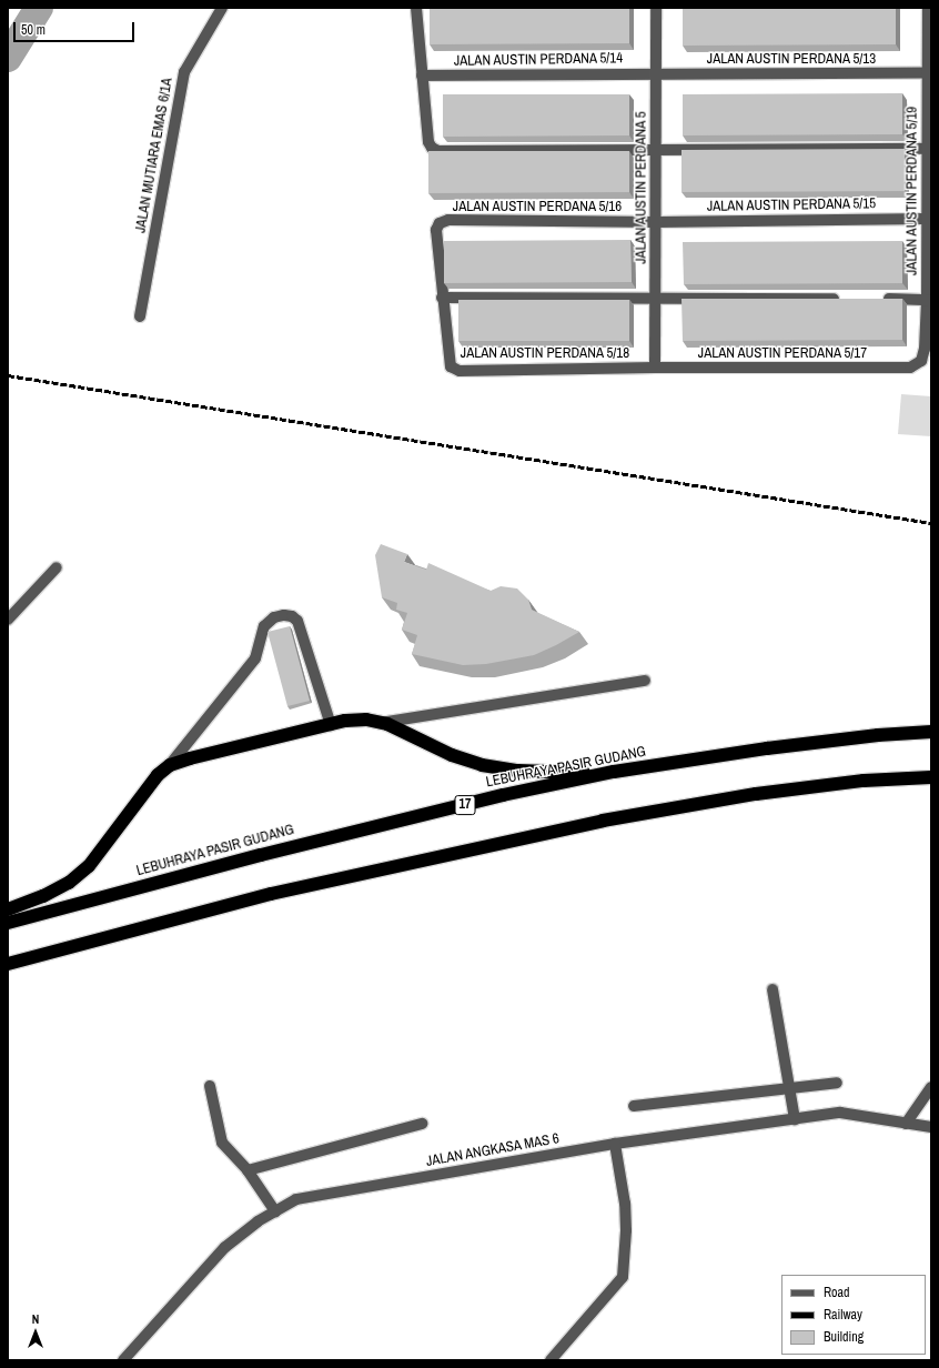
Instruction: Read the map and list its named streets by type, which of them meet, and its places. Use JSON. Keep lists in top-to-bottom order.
{
  "streets": {
    "highway": ["LEBUHRAYA PASIR GUDANG", "17"],
    "street": [
      "JALAN AUSTIN PERDANA 5/13",
      "JALAN AUSTIN PERDANA 5/14",
      "JALAN MUTIARA EMAS 6/1A",
      "JALAN AUSTIN PERDANA 5",
      "JALAN AUSTIN PERDANA 5/19",
      "JALAN AUSTIN PERDANA 5/15",
      "JALAN AUSTIN PERDANA 5/16",
      "JALAN AUSTIN PERDANA 5/18",
      "JALAN AUSTIN PERDANA 5/17",
      "JALAN ANGKASA MAS 6"
    ]
  },
  "crossings": [
    ["JALAN AUSTIN PERDANA 5/13", "JALAN AUSTIN PERDANA 5/14"],
    ["JALAN AUSTIN PERDANA 5/13", "JALAN AUSTIN PERDANA 5"],
    ["JALAN AUSTIN PERDANA 5/13", "JALAN AUSTIN PERDANA 5/19"],
    ["JALAN AUSTIN PERDANA 5/14", "JALAN AUSTIN PERDANA 5"],
    ["JALAN AUSTIN PERDANA 5", "JALAN AUSTIN PERDANA 5/15"],
    ["JALAN AUSTIN PERDANA 5", "JALAN AUSTIN PERDANA 5/16"],
    ["JALAN AUSTIN PERDANA 5", "JALAN AUSTIN PERDANA 5/18"],
    ["JALAN AUSTIN PERDANA 5", "JALAN AUSTIN PERDANA 5/17"],
    ["JALAN AUSTIN PERDANA 5/19", "JALAN AUSTIN PERDANA 5/15"],
    ["JALAN AUSTIN PERDANA 5/19", "JALAN AUSTIN PERDANA 5/17"],
    ["JALAN AUSTIN PERDANA 5/15", "JALAN AUSTIN PERDANA 5/16"],
    ["JALAN AUSTIN PERDANA 5/16", "JALAN AUSTIN PERDANA 5/18"],
    ["JALAN AUSTIN PERDANA 5/18", "JALAN AUSTIN PERDANA 5/17"]
  ],
  "legend": ["Road", "Railway", "Building"],
  "scale_bar": "50 m",
  "north": "top"
}
